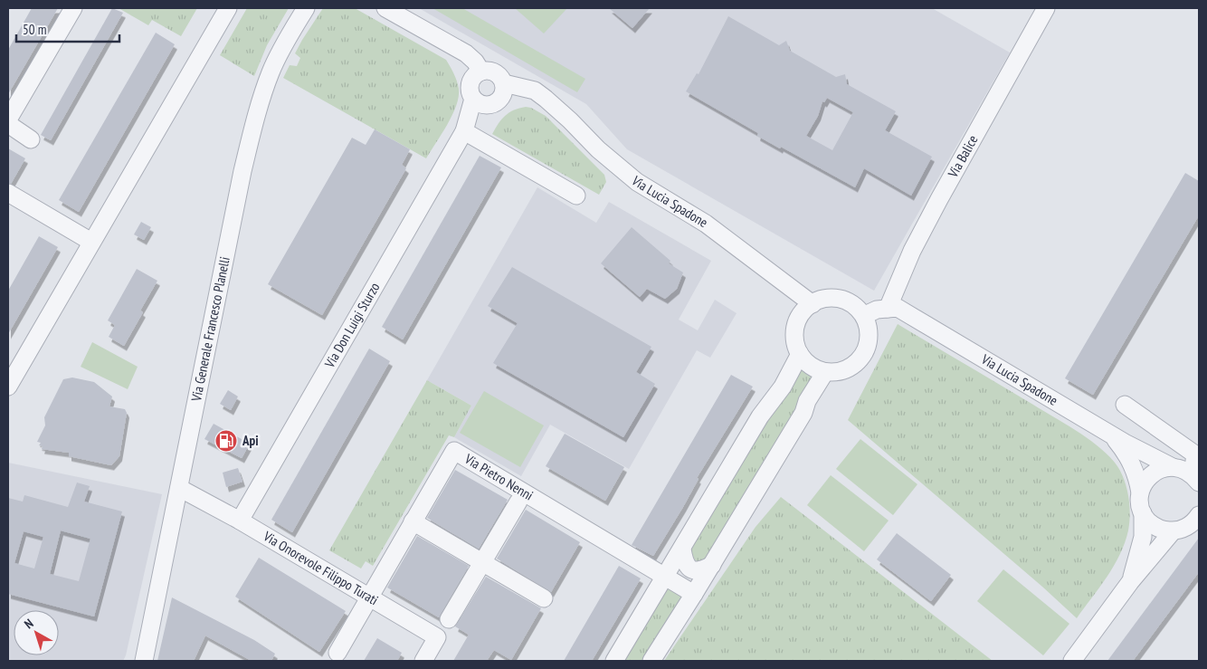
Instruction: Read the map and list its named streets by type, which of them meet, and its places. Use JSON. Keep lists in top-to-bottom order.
{
  "streets": {
    "street": [
      "Via Balice",
      "Via Lucia Spadone",
      "Via Don Luigi Sturzo",
      "Via Generale Francesco Planelli",
      "Via Pietro Nenni",
      "Via Onorevole Filippo Turati"
    ]
  },
  "crossings": [
    ["Via Balice", "Via Lucia Spadone"],
    ["Via Lucia Spadone", "Via Don Luigi Sturzo"],
    ["Via Don Luigi Sturzo", "Via Onorevole Filippo Turati"],
    ["Via Generale Francesco Planelli", "Via Onorevole Filippo Turati"],
    ["Via Pietro Nenni", "Via Onorevole Filippo Turati"]
  ],
  "places": {
    "fuel station": ["Api"]
  },
  "scale_bar": "50 m",
  "north": "top left"
}
